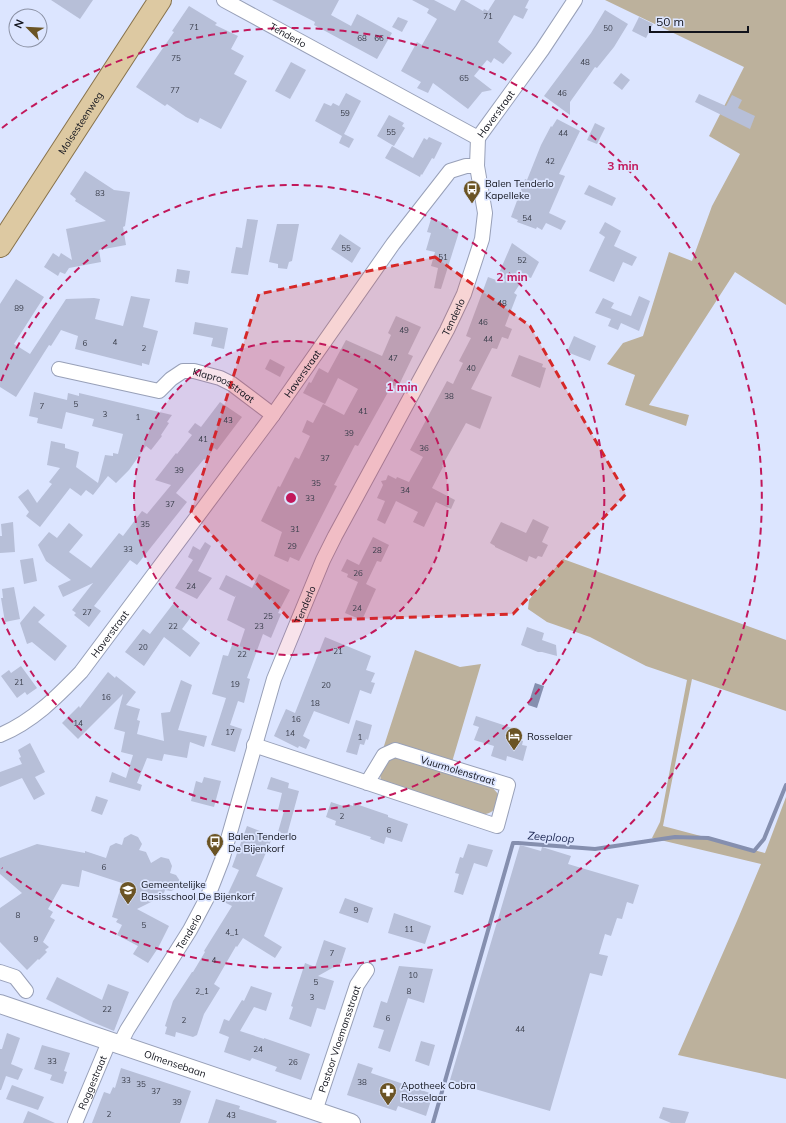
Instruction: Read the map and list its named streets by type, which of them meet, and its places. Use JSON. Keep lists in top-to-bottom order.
{
  "streets": {
    "main road": ["Molsesteenweg"],
    "street": [
      "Tenderlo",
      "Haverstraat",
      "Klaproosstraat",
      "Vuurmolenstraat",
      "Pastoor Vloemansstraat",
      "Olmensebaan",
      "Roggestraat"
    ]
  },
  "crossings": [
    ["Tenderlo", "Haverstraat"],
    ["Tenderlo", "Vuurmolenstraat"],
    ["Tenderlo", "Olmensebaan"],
    ["Tenderlo", "Roggestraat"],
    ["Haverstraat", "Klaproosstraat"],
    ["Pastoor Vloemansstraat", "Olmensebaan"],
    ["Olmensebaan", "Roggestraat"]
  ],
  "water": ["Zeeploop"],
  "places": {
    "bus stop": ["Balen Tenderlo Kapelleke", "Balen Tenderlo De Bijenkorf"],
    "hotel": ["Rosselaer"],
    "school or university": ["Gemeentelijke Basisschool De Bijenkorf"],
    "pharmacy": ["Apotheek Cobra Rosselaar"]
  },
  "house_numbers": [
    "71",
    "71",
    "50",
    "68",
    "66",
    "75",
    "48",
    "65",
    "77",
    "46",
    "59",
    "55",
    "44",
    "42",
    "83",
    "54",
    "55",
    "51",
    "52",
    "48",
    "89",
    "46",
    "49",
    "44",
    "4",
    "6",
    "2",
    "47",
    "40",
    "38",
    "5",
    "7",
    "41",
    "3",
    "1",
    "43",
    "39",
    "41",
    "36",
    "37",
    "39",
    "35",
    "34",
    "33",
    "37",
    "35",
    "31",
    "29",
    "33",
    "28",
    "26",
    "24",
    "24",
    "27",
    "25",
    "22",
    "23",
    "20",
    "21",
    "22",
    "21",
    "19",
    "20",
    "16",
    "18",
    "16",
    "14",
    "17",
    "14",
    "1",
    "2",
    "6",
    "6",
    "9",
    "8",
    "5",
    "11",
    "4_1",
    "9",
    "7",
    "4",
    "10",
    "5",
    "2_1",
    "8",
    "3",
    "22",
    "6",
    "2",
    "44",
    "24",
    "33",
    "26",
    "33",
    "38",
    "35",
    "37",
    "39",
    "2",
    "43"
  ],
  "scale_bar": "50 m",
  "north": "top left",
  "rings": ["3 min", "2 min", "1 min"]
}
